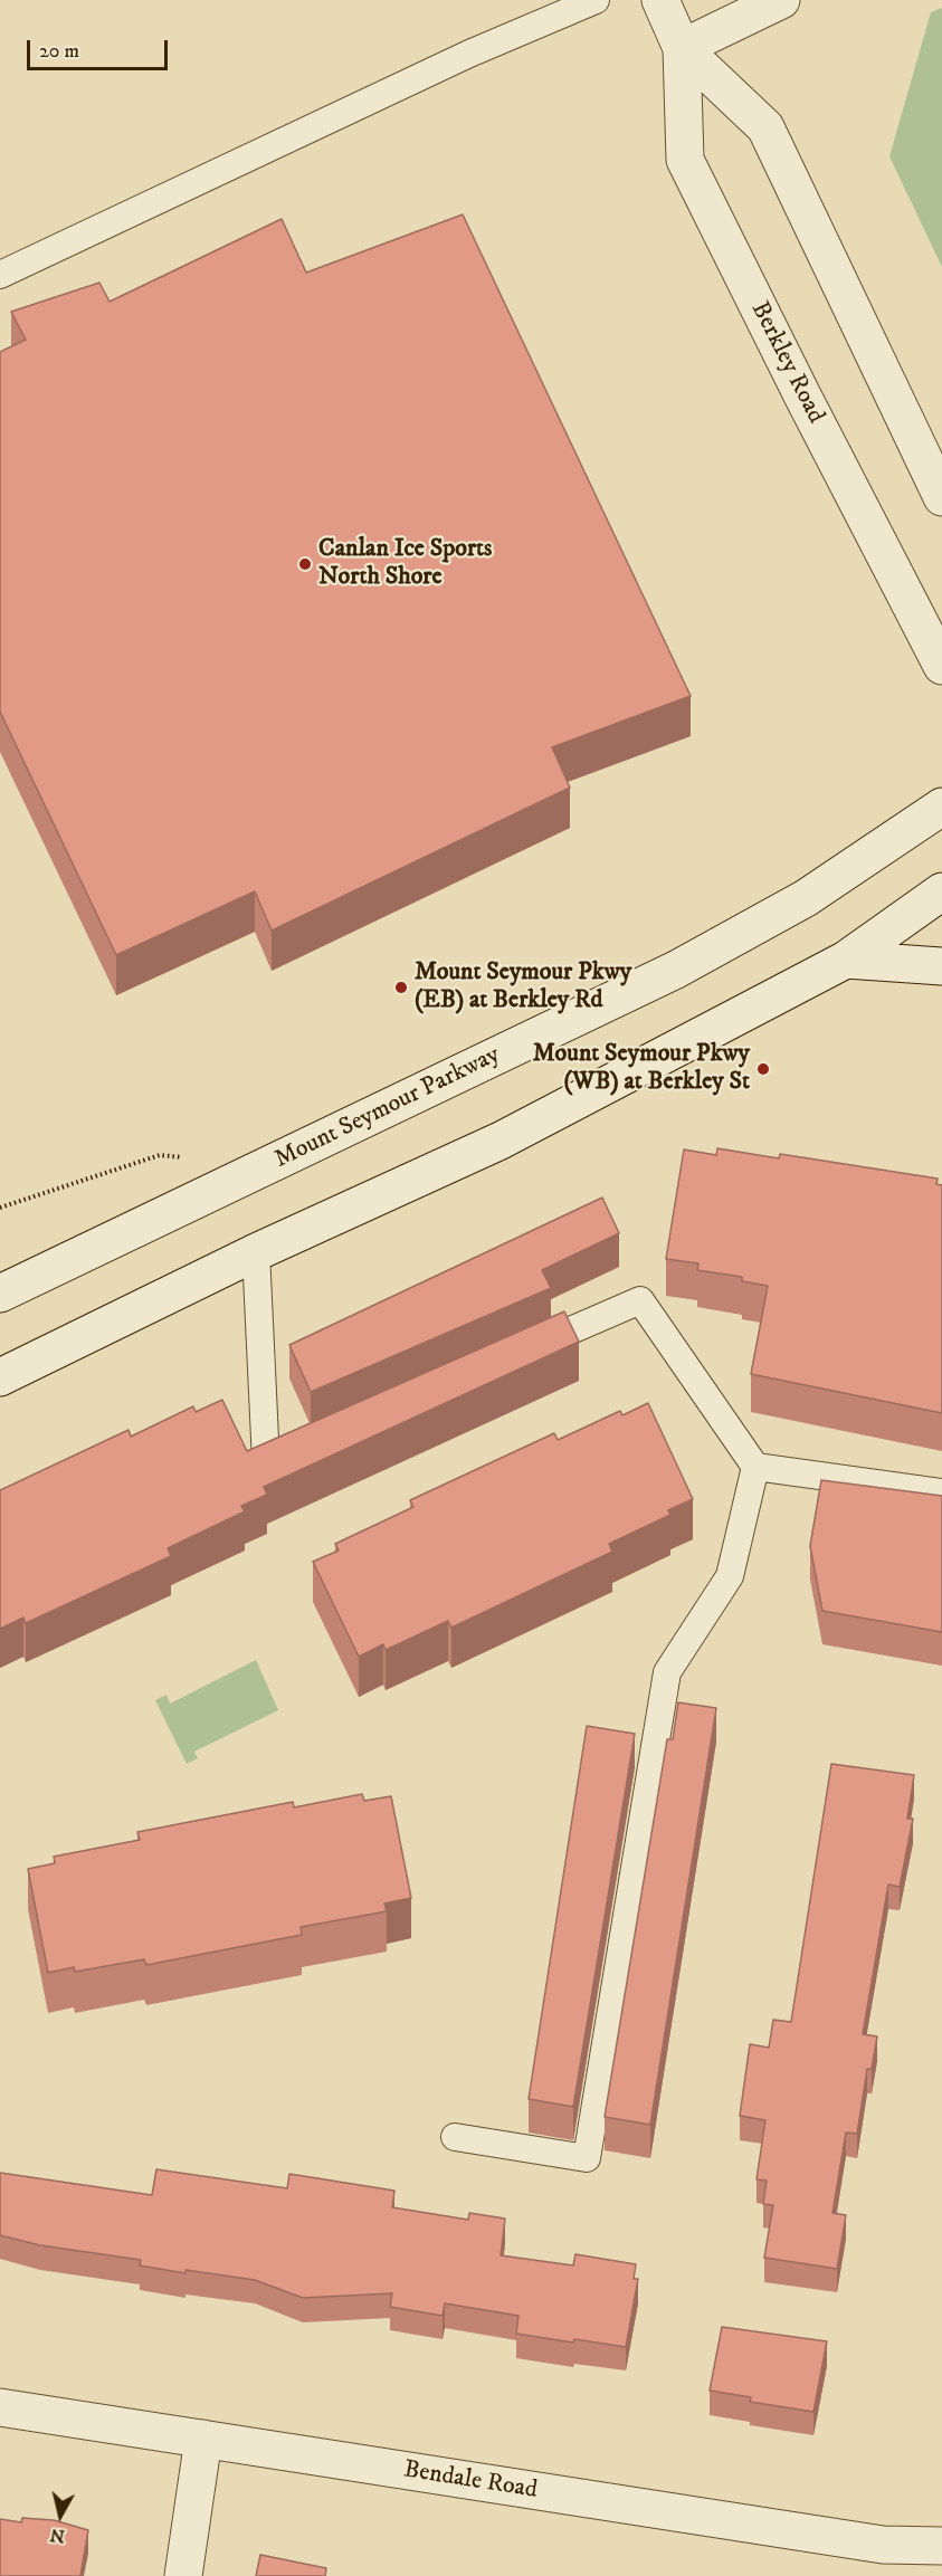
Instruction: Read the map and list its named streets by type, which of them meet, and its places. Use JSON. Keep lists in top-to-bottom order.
{
  "streets": {
    "street": ["Berkley Road", "Mount Seymour Parkway", "Bendale Road"]
  },
  "places": ["Canlan Ice Sports North Shore", "Mount Seymour Pkwy (EB) at Berkley Rd", "Mount Seymour Pkwy (WB) at Berkley St"],
  "scale_bar": "20 m",
  "north": "bottom"
}
